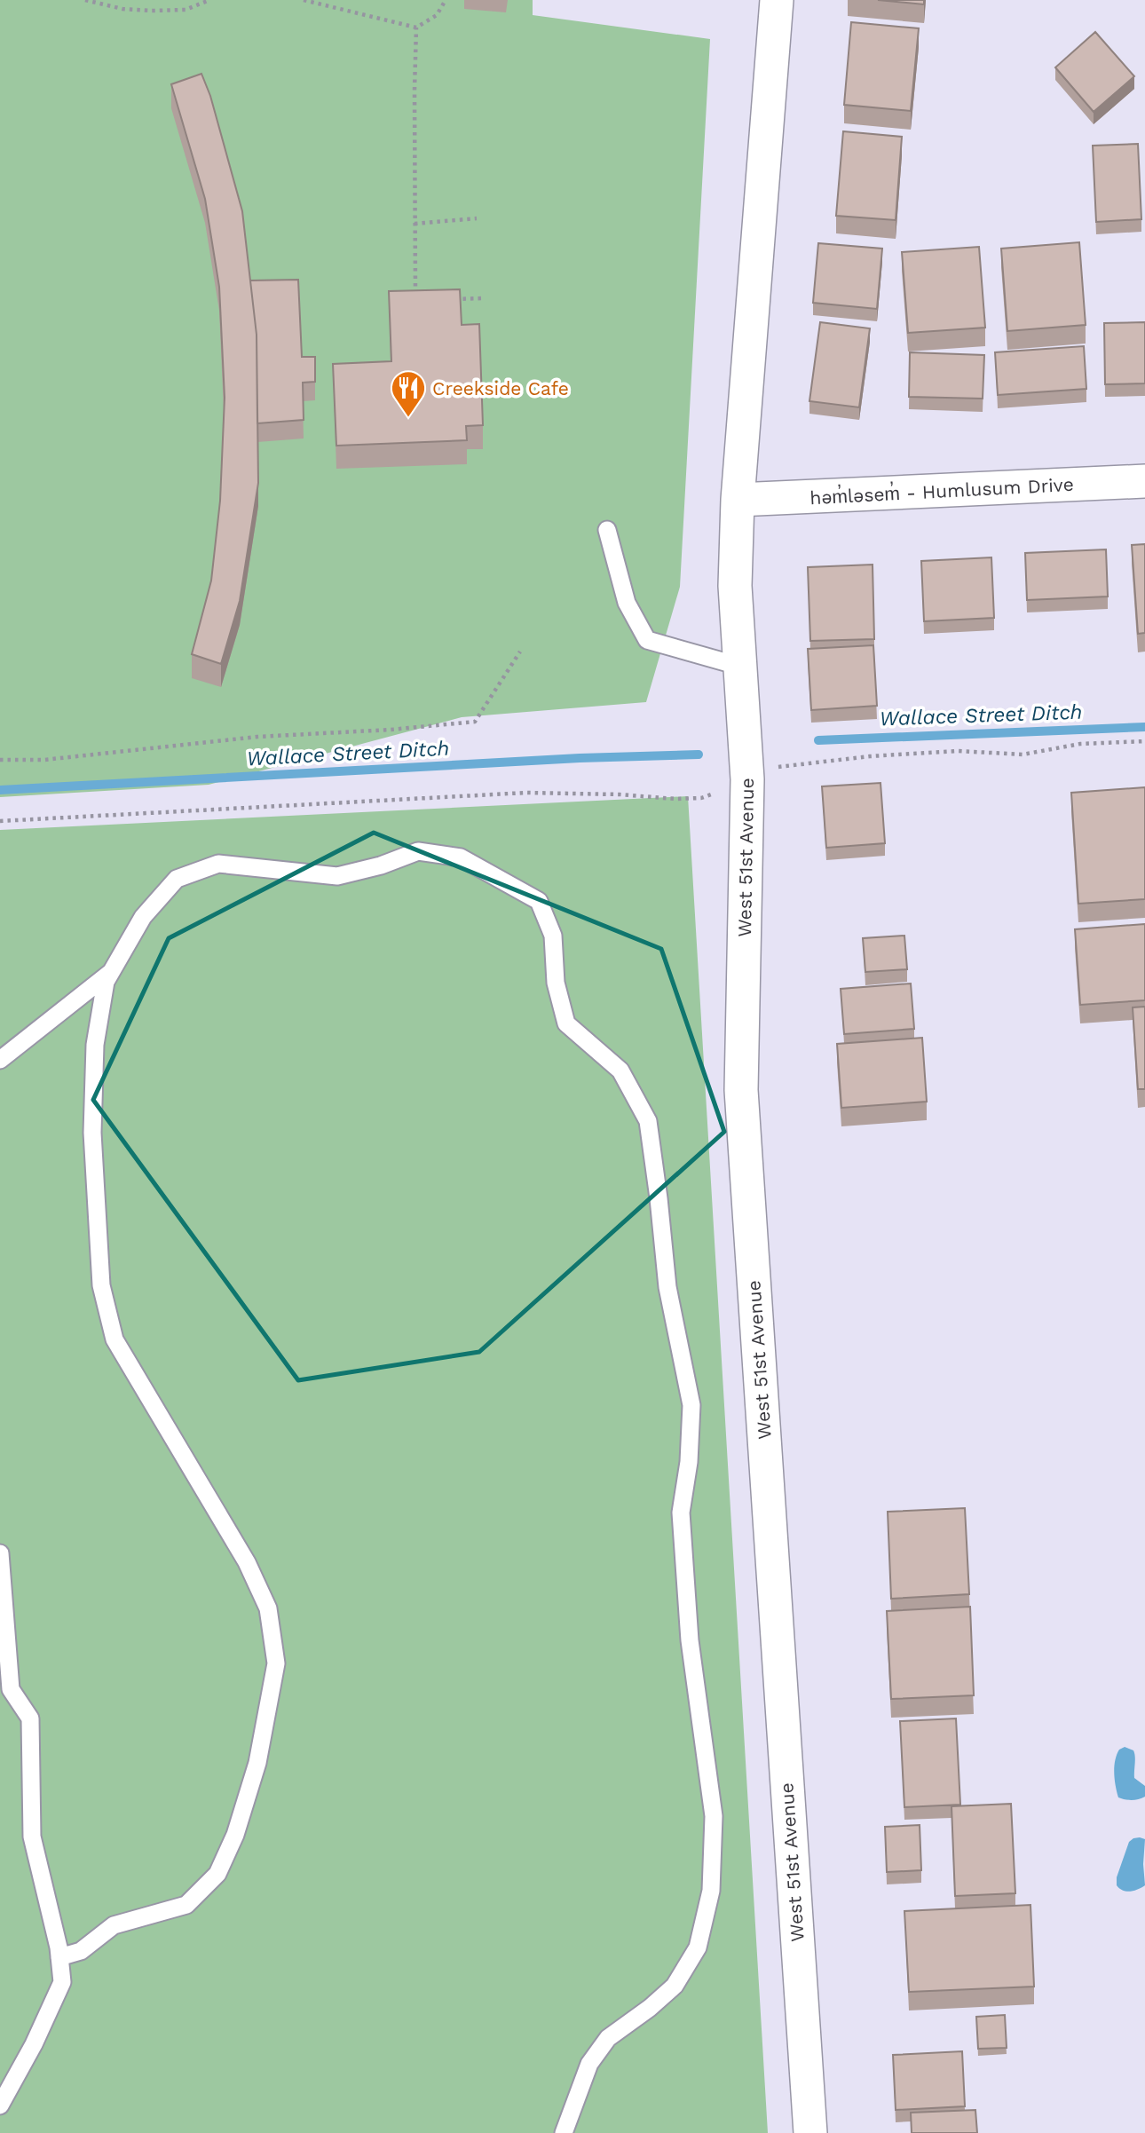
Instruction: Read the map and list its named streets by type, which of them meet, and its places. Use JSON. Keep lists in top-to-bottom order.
{
  "streets": {
    "street": ["həm̓ləsem̓ - Humlusum Drive", "West 51st Avenue"]
  },
  "crossings": [
    ["həm̓ləsem̓ - Humlusum Drive", "West 51st Avenue"]
  ],
  "water": ["Wallace Street Ditch"],
  "places": {
    "restaurant": ["Creekside Cafe"]
  }
}
